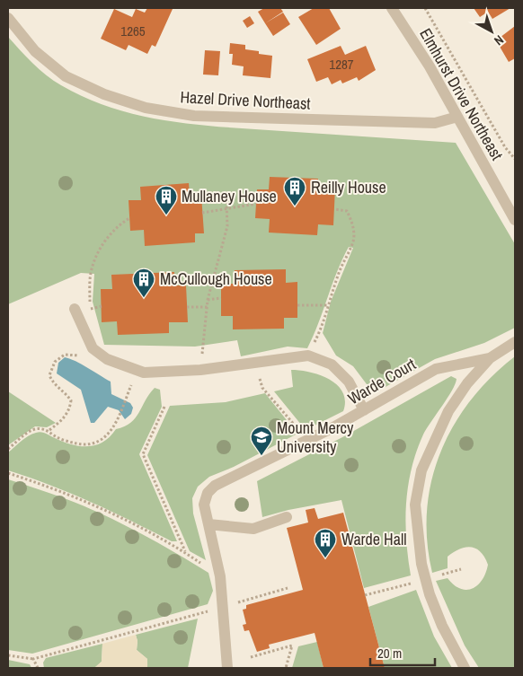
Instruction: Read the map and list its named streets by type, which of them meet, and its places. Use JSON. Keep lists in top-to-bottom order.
{
  "streets": {
    "street": ["Elmhurst Drive Northeast", "Hazel Drive Northeast", "Warde Court"]
  },
  "crossings": [
    ["Elmhurst Drive Northeast", "Hazel Drive Northeast"]
  ],
  "places": {
    "building": [
      "Reilly House",
      "Mullaney House",
      "McCullough House",
      "Warde Hall"
    ],
    "school or university": ["Mount Mercy University"]
  },
  "house_numbers": ["1265", "1287"],
  "scale_bar": "20 m",
  "north": "bottom right"
}
